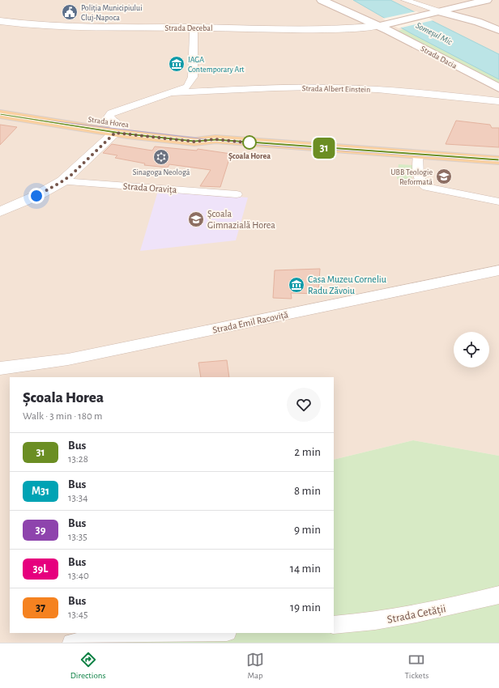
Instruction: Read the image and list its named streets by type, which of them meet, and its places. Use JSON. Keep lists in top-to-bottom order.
{
  "streets": {
    "main road": ["Strada Dacia", "Strada Horea"],
    "street": [
      "Strada Decebal",
      "Strada Albert Einstein",
      "Strada Oravița",
      "Strada Emil Racoviță",
      "Strada Cetății"
    ]
  },
  "crossings": [
    ["Strada Decebal", "Strada Dacia"]
  ],
  "water": ["Someșul Mic"],
  "places": {
    "public building": ["Poliția Municipiului Cluj-Napoca"],
    "museum": ["IAGA Contemporary Art", "Casa Muzeu Corneliu Radu Zăvoiu"],
    "other": ["Școala Horea"],
    "synagogue": ["Sinagoga Neologă"],
    "school or university": ["UBB Teologie Reformată", "Şcoala Gimnazială Horea"]
  },
  "lines": ["bus line 31"],
  "page": {
    "on_map": "31",
    "heading": ["Școala Horea", "Walk · 3 min · 180 m"],
    "list": [
      {
        "mark": "31",
        "name": "Bus",
        "note": "13:28",
        "value": "2 min"
      },
      {
        "mark": "M31",
        "name": "Bus",
        "note": "13:34",
        "value": "8 min"
      },
      {
        "mark": "39",
        "name": "Bus",
        "note": "13:35",
        "value": "9 min"
      },
      {
        "mark": "39L",
        "name": "Bus",
        "note": "13:40",
        "value": "14 min"
      },
      {
        "mark": "37",
        "name": "Bus",
        "note": "13:45",
        "value": "19 min"
      }
    ],
    "tabs": ["Directions", "Map", "Tickets"]
  }
}
